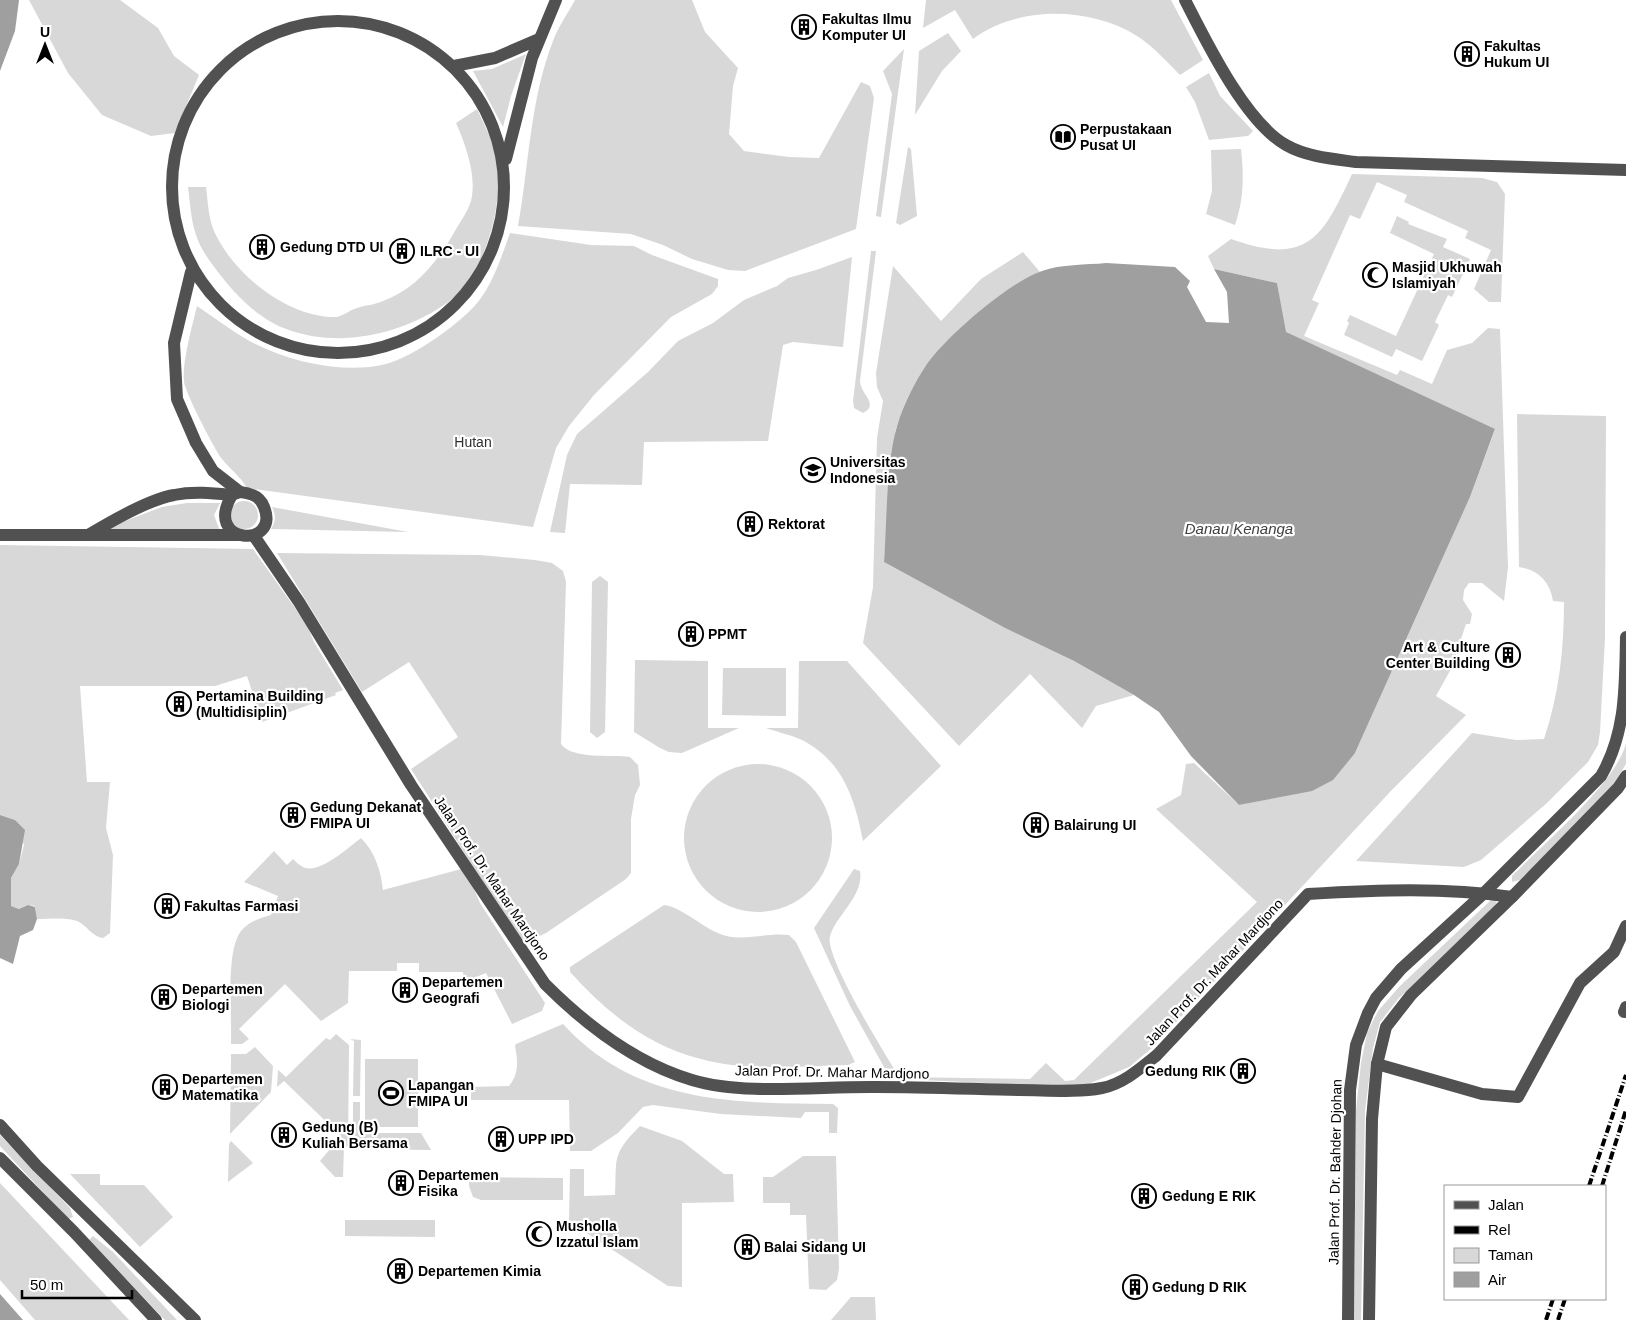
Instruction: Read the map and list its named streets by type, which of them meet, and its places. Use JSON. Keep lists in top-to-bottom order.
{
  "streets": {
    "street": ["Jalan Prof. Dr. Mahar Mardjono", "Jalan Prof. Dr. Bahder Djohan"]
  },
  "crossings": [
    ["Jalan Prof. Dr. Mahar Mardjono", "Jalan Prof. Dr. Bahder Djohan"]
  ],
  "water": ["Danau Kenanga"],
  "parks": ["Hutan"],
  "places": {
    "building": [
      "Fakultas Ilmu Komputer UI",
      "Fakultas Hukum UI",
      "Gedung DTD UI",
      "ILRC - UI",
      "Rektorat",
      "PPMT",
      "Art & Culture Center Building",
      "Pertamina Building (Multidisiplin)",
      "Gedung Dekanat FMIPA UI",
      "Balairung UI",
      "Fakultas Farmasi",
      "Departemen Geografi",
      "Departemen Biologi",
      "Gedung RIK",
      "Departemen Matematika",
      "Gedung (B) Kuliah Bersama",
      "UPP IPD",
      "Departemen Fisika",
      "Gedung E RIK",
      "Balai Sidang UI",
      "Departemen Kimia",
      "Gedung D RIK"
    ],
    "library": ["Perpustakaan Pusat UI"],
    "mosque": ["Masjid Ukhuwah Islamiyah", "Musholla Izzatul Islam"],
    "school or university": ["Universitas Indonesia"],
    "sports": ["Lapangan FMIPA UI"]
  },
  "legend": [
    "Jalan",
    "Rel",
    "Taman",
    "Air"
  ],
  "scale_bar": "50 m",
  "north": "top"
}
